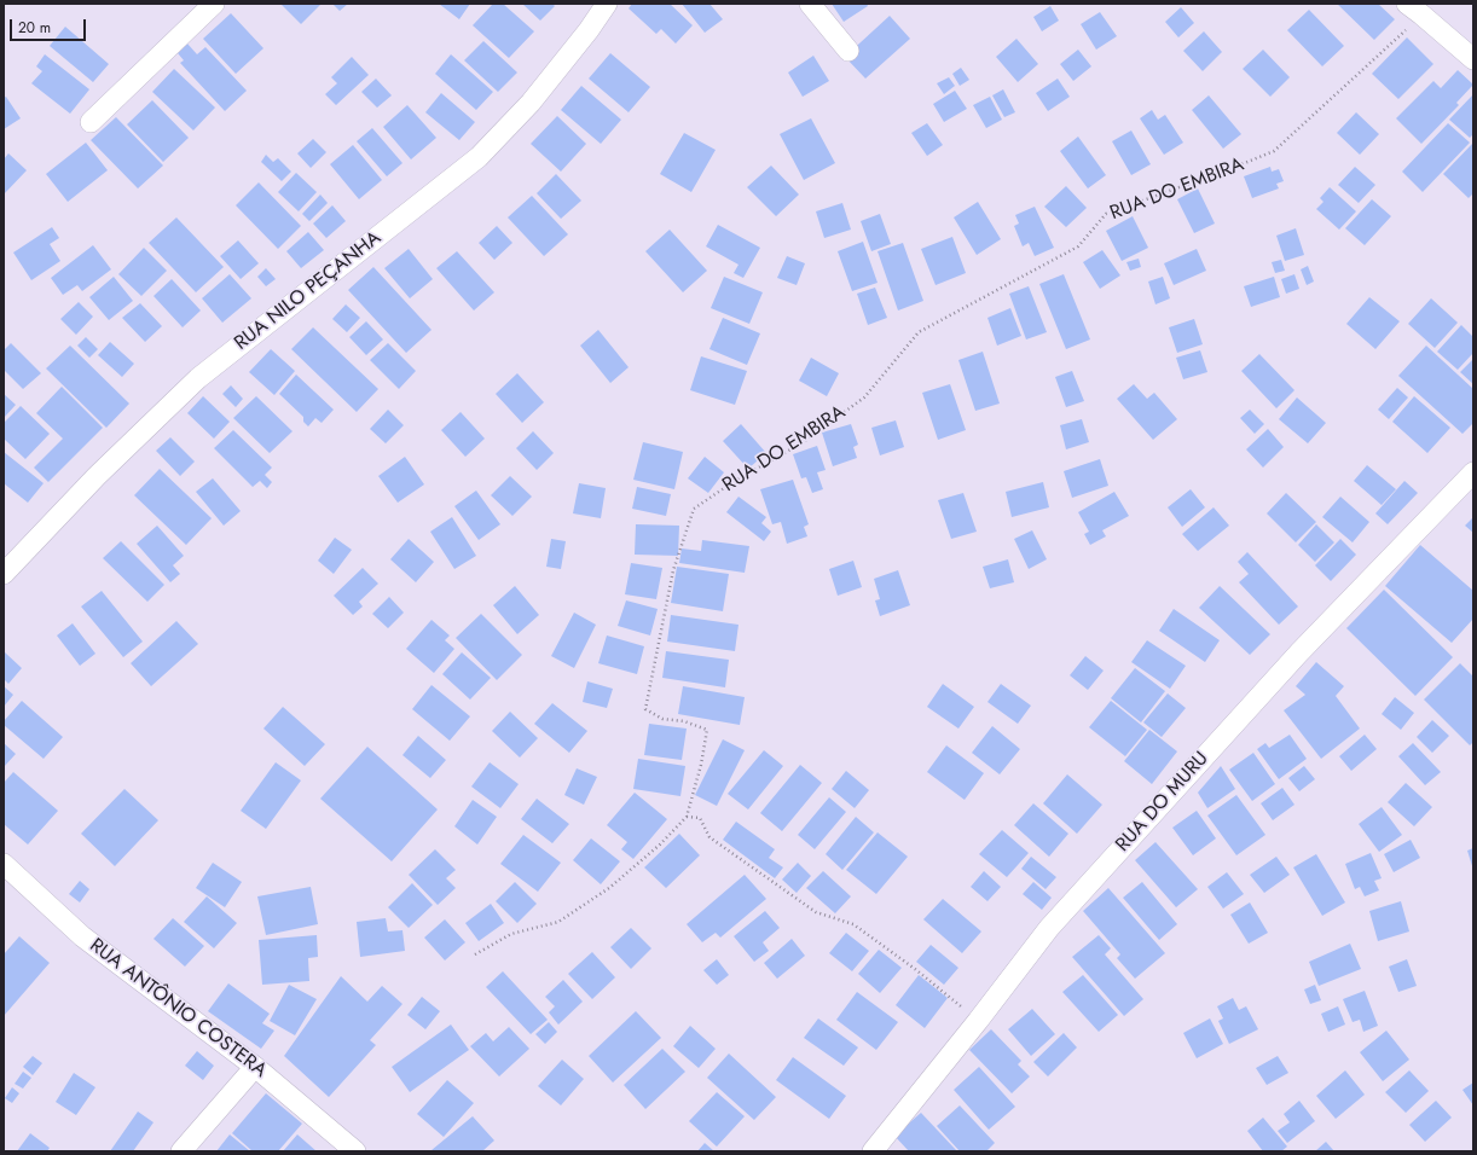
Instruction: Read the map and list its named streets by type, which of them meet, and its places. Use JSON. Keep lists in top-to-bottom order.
{
  "streets": {
    "street": ["RUA NILO PEÇANHA", "RUA DO MURU", "RUA ANTÔNIO COSTERA"],
    "path": ["RUA DO EMBIRA"]
  },
  "scale_bar": "20 m"
}
